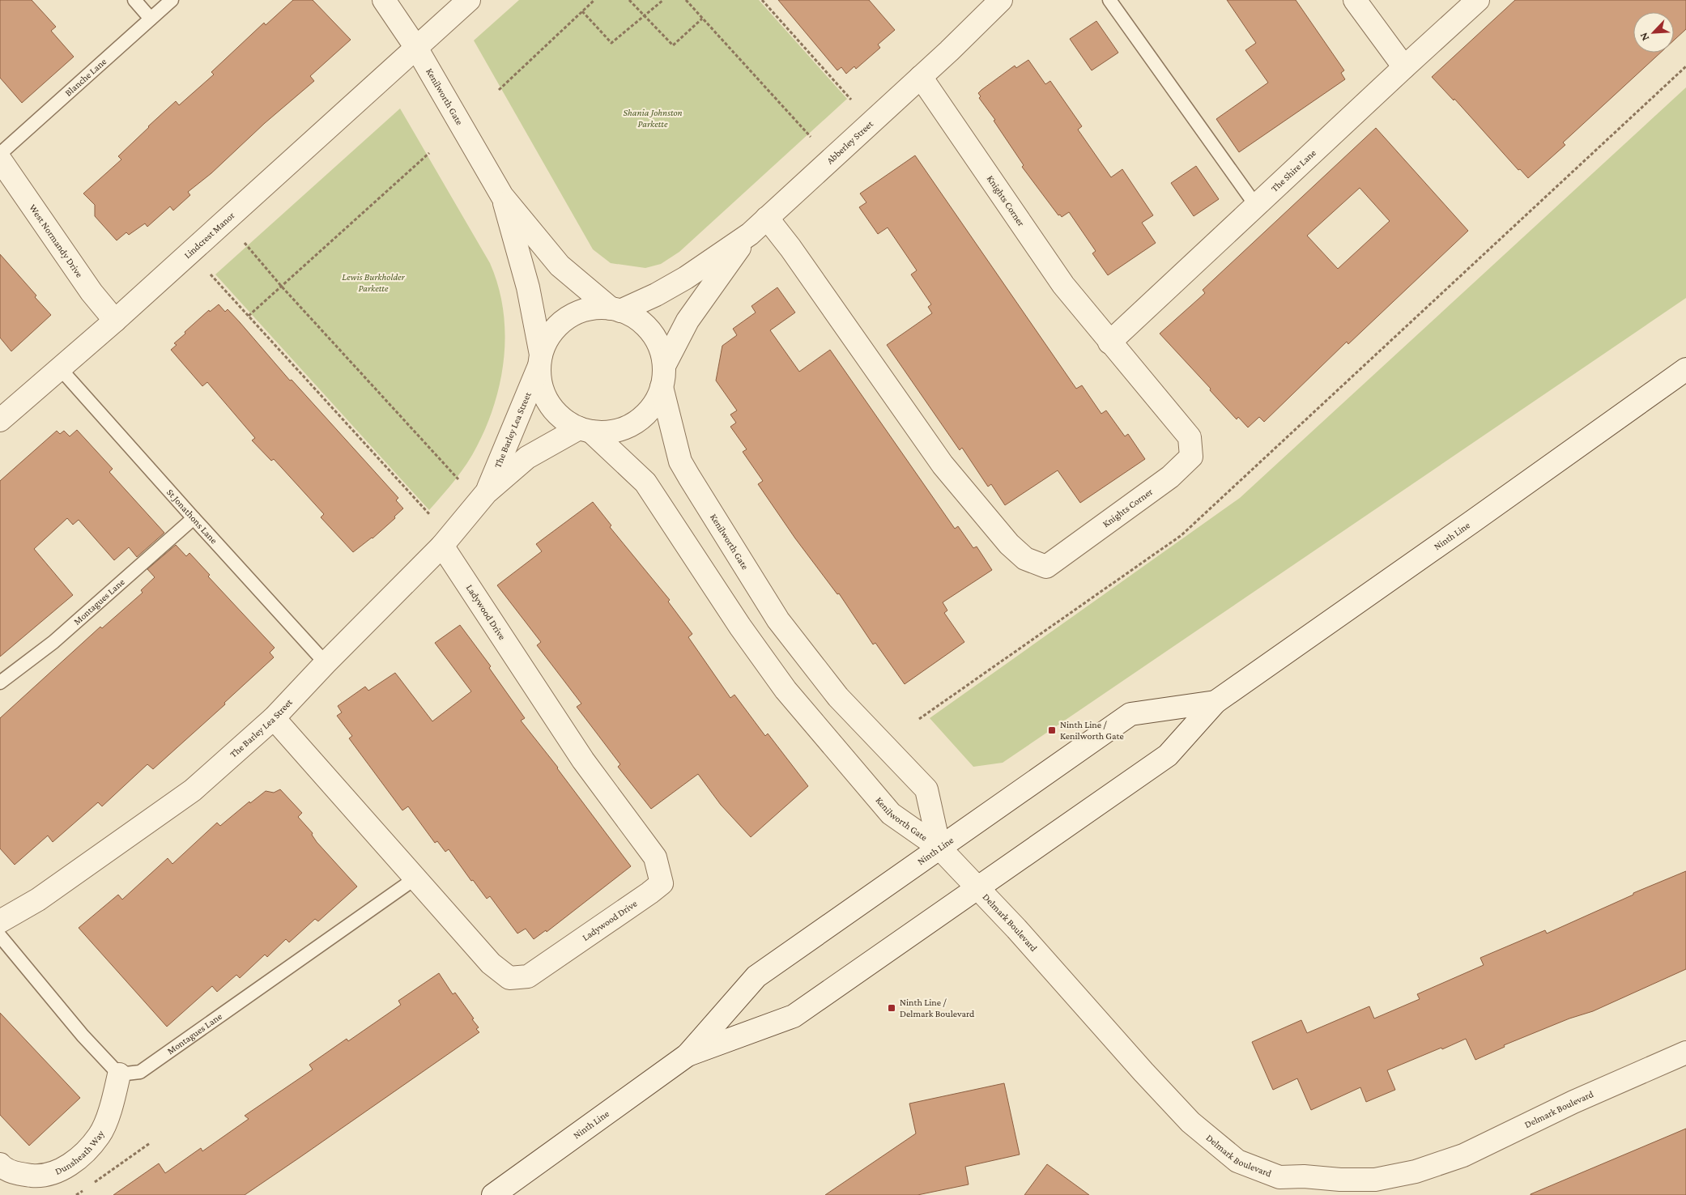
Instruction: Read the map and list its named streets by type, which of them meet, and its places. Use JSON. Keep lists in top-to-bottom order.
{
  "streets": {
    "street": [
      "Kenilworth Gate",
      "Abberley Street",
      "The Shire Lane",
      "Knights Corner",
      "Lindcrest Manor",
      "West Normandy Drive",
      "The Barley Lea Street",
      "Ninth Line",
      "Ladywood Drive",
      "Delmark Boulevard",
      "Dunsheath Way"
    ],
    "lane": ["Blanche Lane", "St Jonathons Lane", "Montagues Lane"]
  },
  "crossings": [
    ["Kenilworth Gate", "Abberley Street"],
    ["Kenilworth Gate", "Lindcrest Manor"],
    ["Kenilworth Gate", "The Barley Lea Street"],
    ["Kenilworth Gate", "Ninth Line"],
    ["Kenilworth Gate", "Delmark Boulevard"],
    ["Abberley Street", "Knights Corner"],
    ["Abberley Street", "The Barley Lea Street"],
    ["The Shire Lane", "Knights Corner"],
    ["Lindcrest Manor", "West Normandy Drive"],
    ["Lindcrest Manor", "St Jonathons Lane"],
    ["The Barley Lea Street", "St Jonathons Lane"],
    ["The Barley Lea Street", "Ladywood Drive"],
    ["St Jonathons Lane", "Montagues Lane"],
    ["Ninth Line", "Delmark Boulevard"],
    ["Montagues Lane", "Ladywood Drive"],
    ["Montagues Lane", "Dunsheath Way"]
  ],
  "parks": ["Shania Johnston Parkette", "Lewis Burkholder Parkette"],
  "places": {
    "transit": ["Ninth Line / Kenilworth Gate", "Ninth Line / Delmark Boulevard"]
  },
  "north": "bottom left"
}
